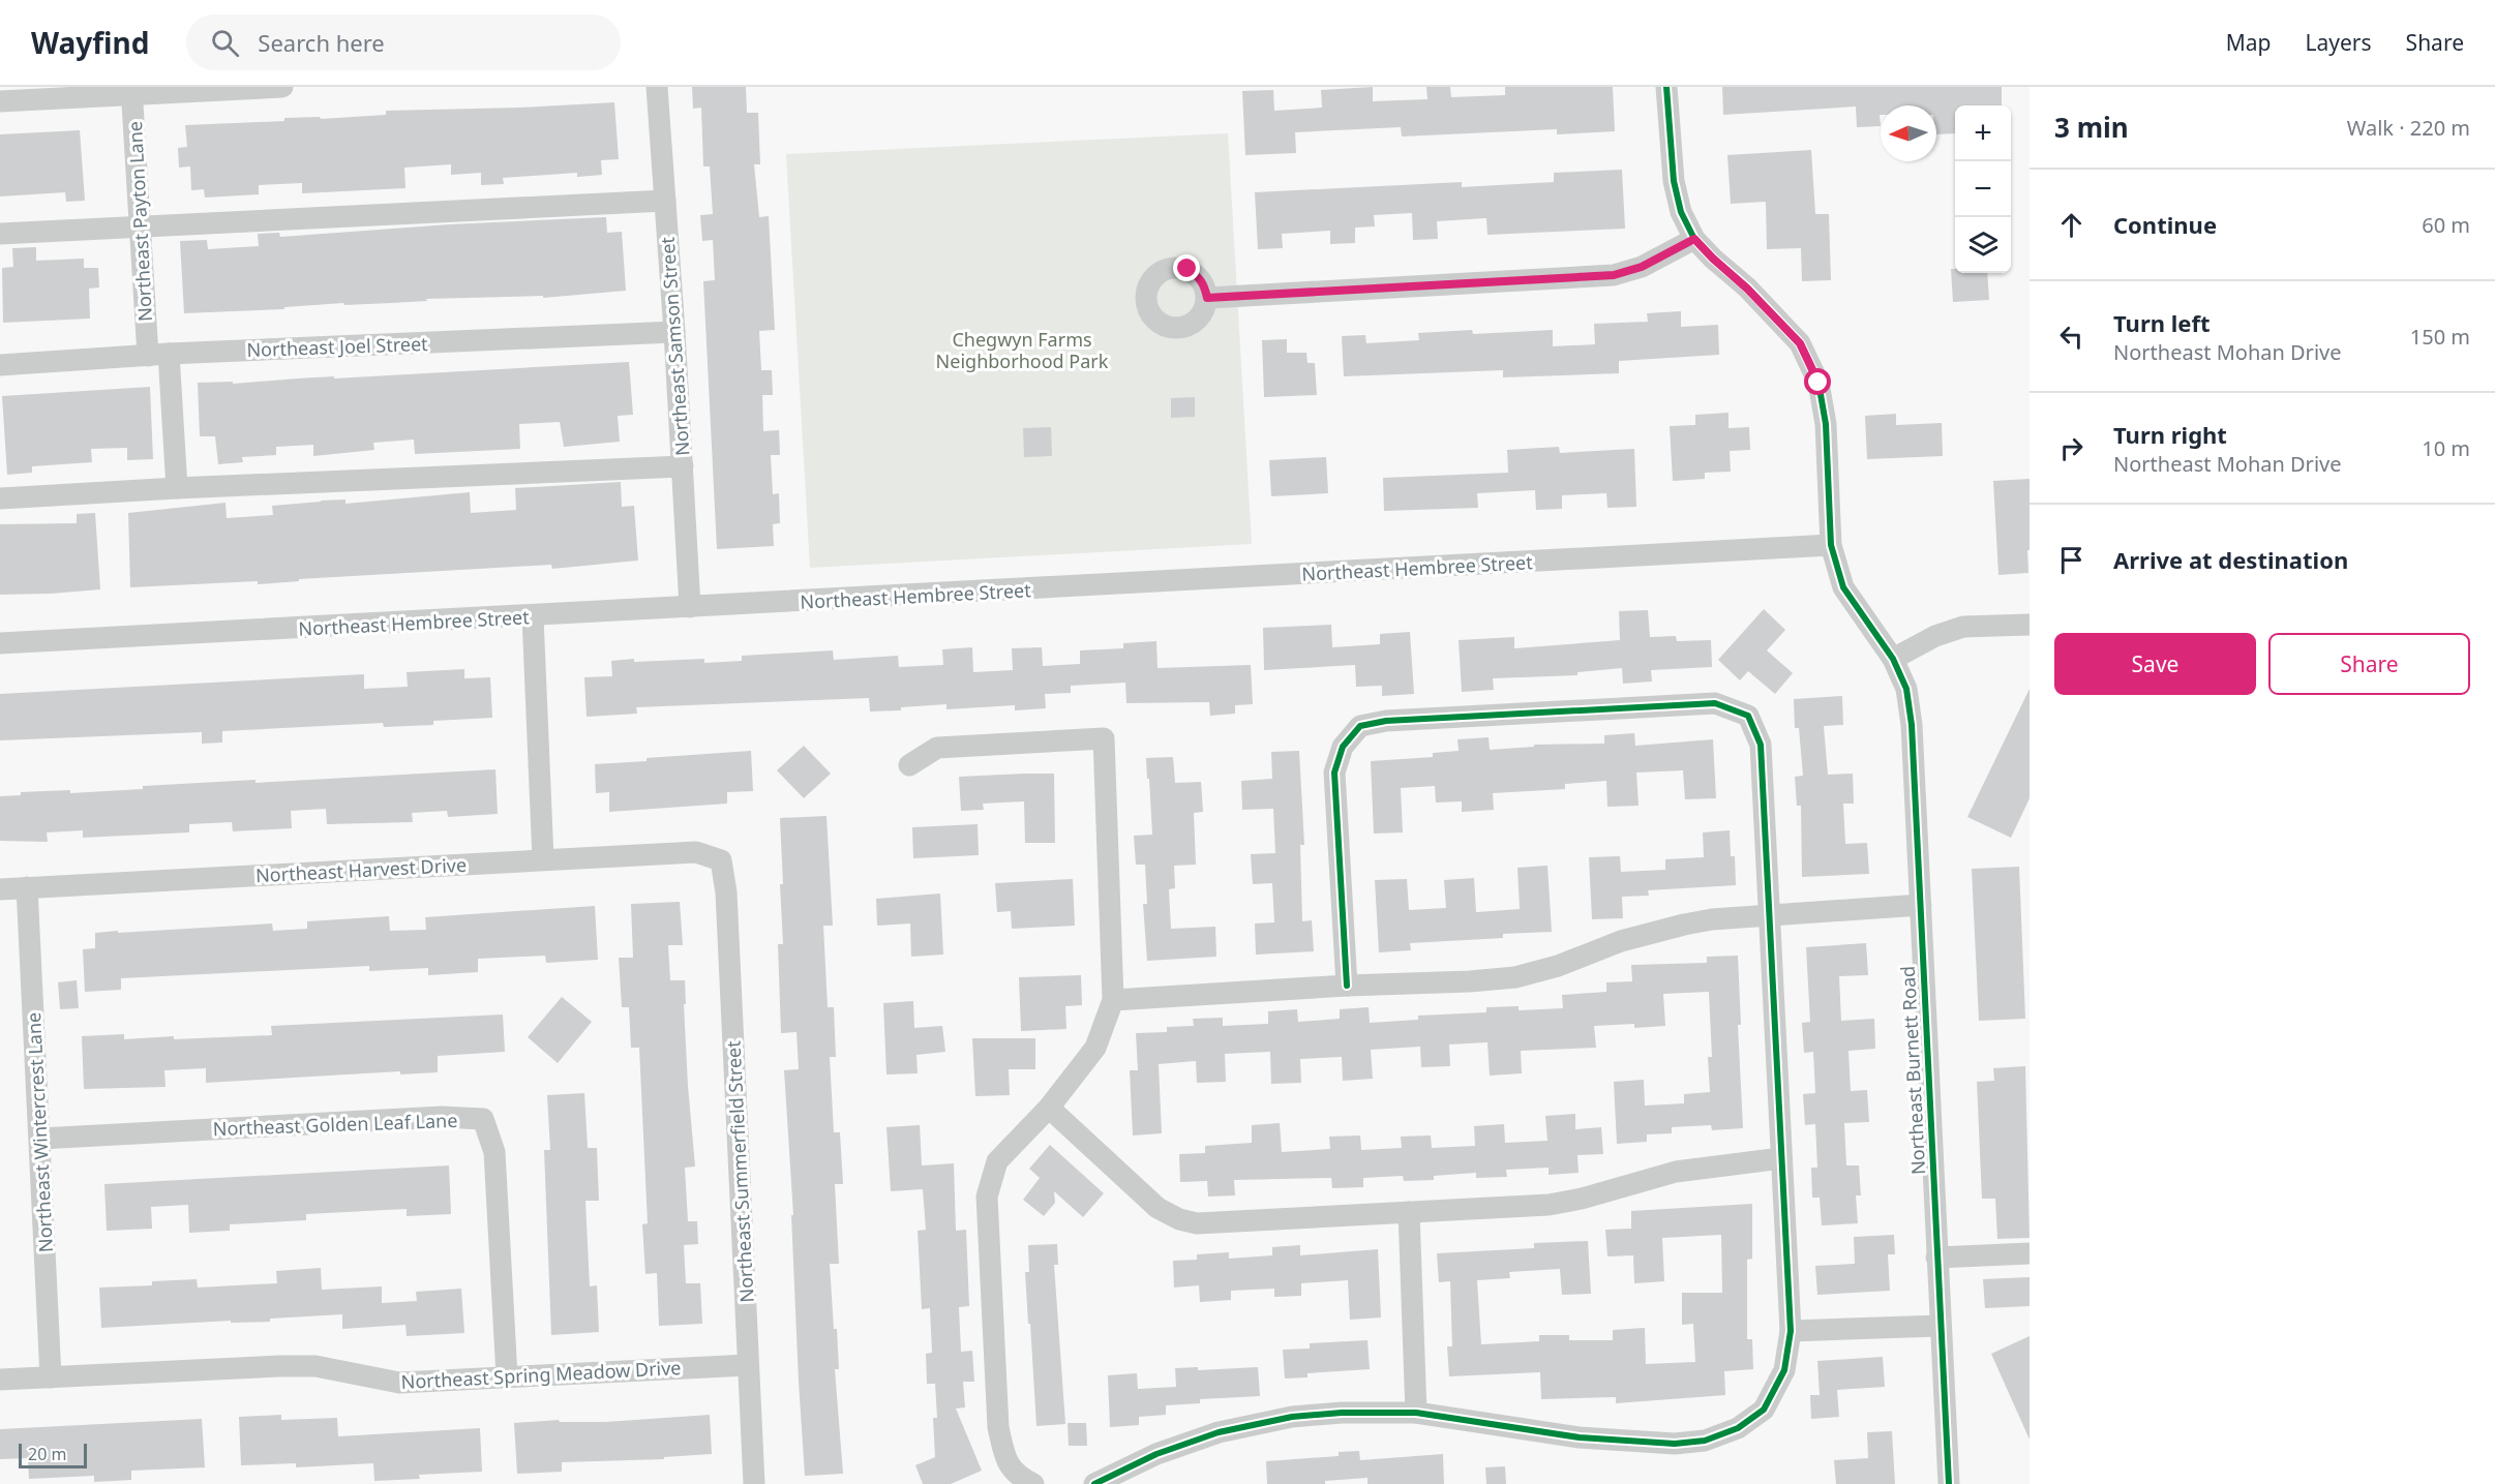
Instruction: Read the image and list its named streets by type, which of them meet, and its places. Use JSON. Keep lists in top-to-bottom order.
{
  "streets": {
    "street": [
      "Northeast Payton Lane",
      "Northeast Joel Street",
      "Northeast Samson Street",
      "Northeast Hembree Street",
      "Northeast Harvest Drive",
      "Northeast Burnett Road",
      "Northeast Golden Leaf Lane",
      "Northeast Wintercrest Lane",
      "Northeast Summerfield Street",
      "Northeast Spring Meadow Drive"
    ]
  },
  "crossings": [
    ["Northeast Payton Lane", "Northeast Joel Street"],
    ["Northeast Joel Street", "Northeast Samson Street"],
    ["Northeast Samson Street", "Northeast Hembree Street"],
    ["Northeast Hembree Street", "Northeast Burnett Road"],
    ["Northeast Harvest Drive", "Northeast Wintercrest Lane"],
    ["Northeast Harvest Drive", "Northeast Summerfield Street"],
    ["Northeast Golden Leaf Lane", "Northeast Wintercrest Lane"],
    ["Northeast Golden Leaf Lane", "Northeast Spring Meadow Drive"],
    ["Northeast Wintercrest Lane", "Northeast Spring Meadow Drive"],
    ["Northeast Summerfield Street", "Northeast Spring Meadow Drive"]
  ],
  "parks": ["Chegwyn Farms Neighborhood Park"],
  "scale_bar": "20 m",
  "north": "left",
  "page": {
    "header": "Wayfind",
    "search": "Search here",
    "nav": ["Map", "Layers", "Share"],
    "heading": ["3 min", "Walk · 220 m"],
    "map_buttons": ["+", "−"],
    "list": [
      ["Continue", "60 m"],
      ["Turn left", "Northeast Mohan Drive", "150 m"],
      ["Turn right", "Northeast Mohan Drive", "10 m"],
      "Arrive at destination"
    ],
    "buttons": ["Save", "Share"],
    "scale": "20 m"
  }
}
